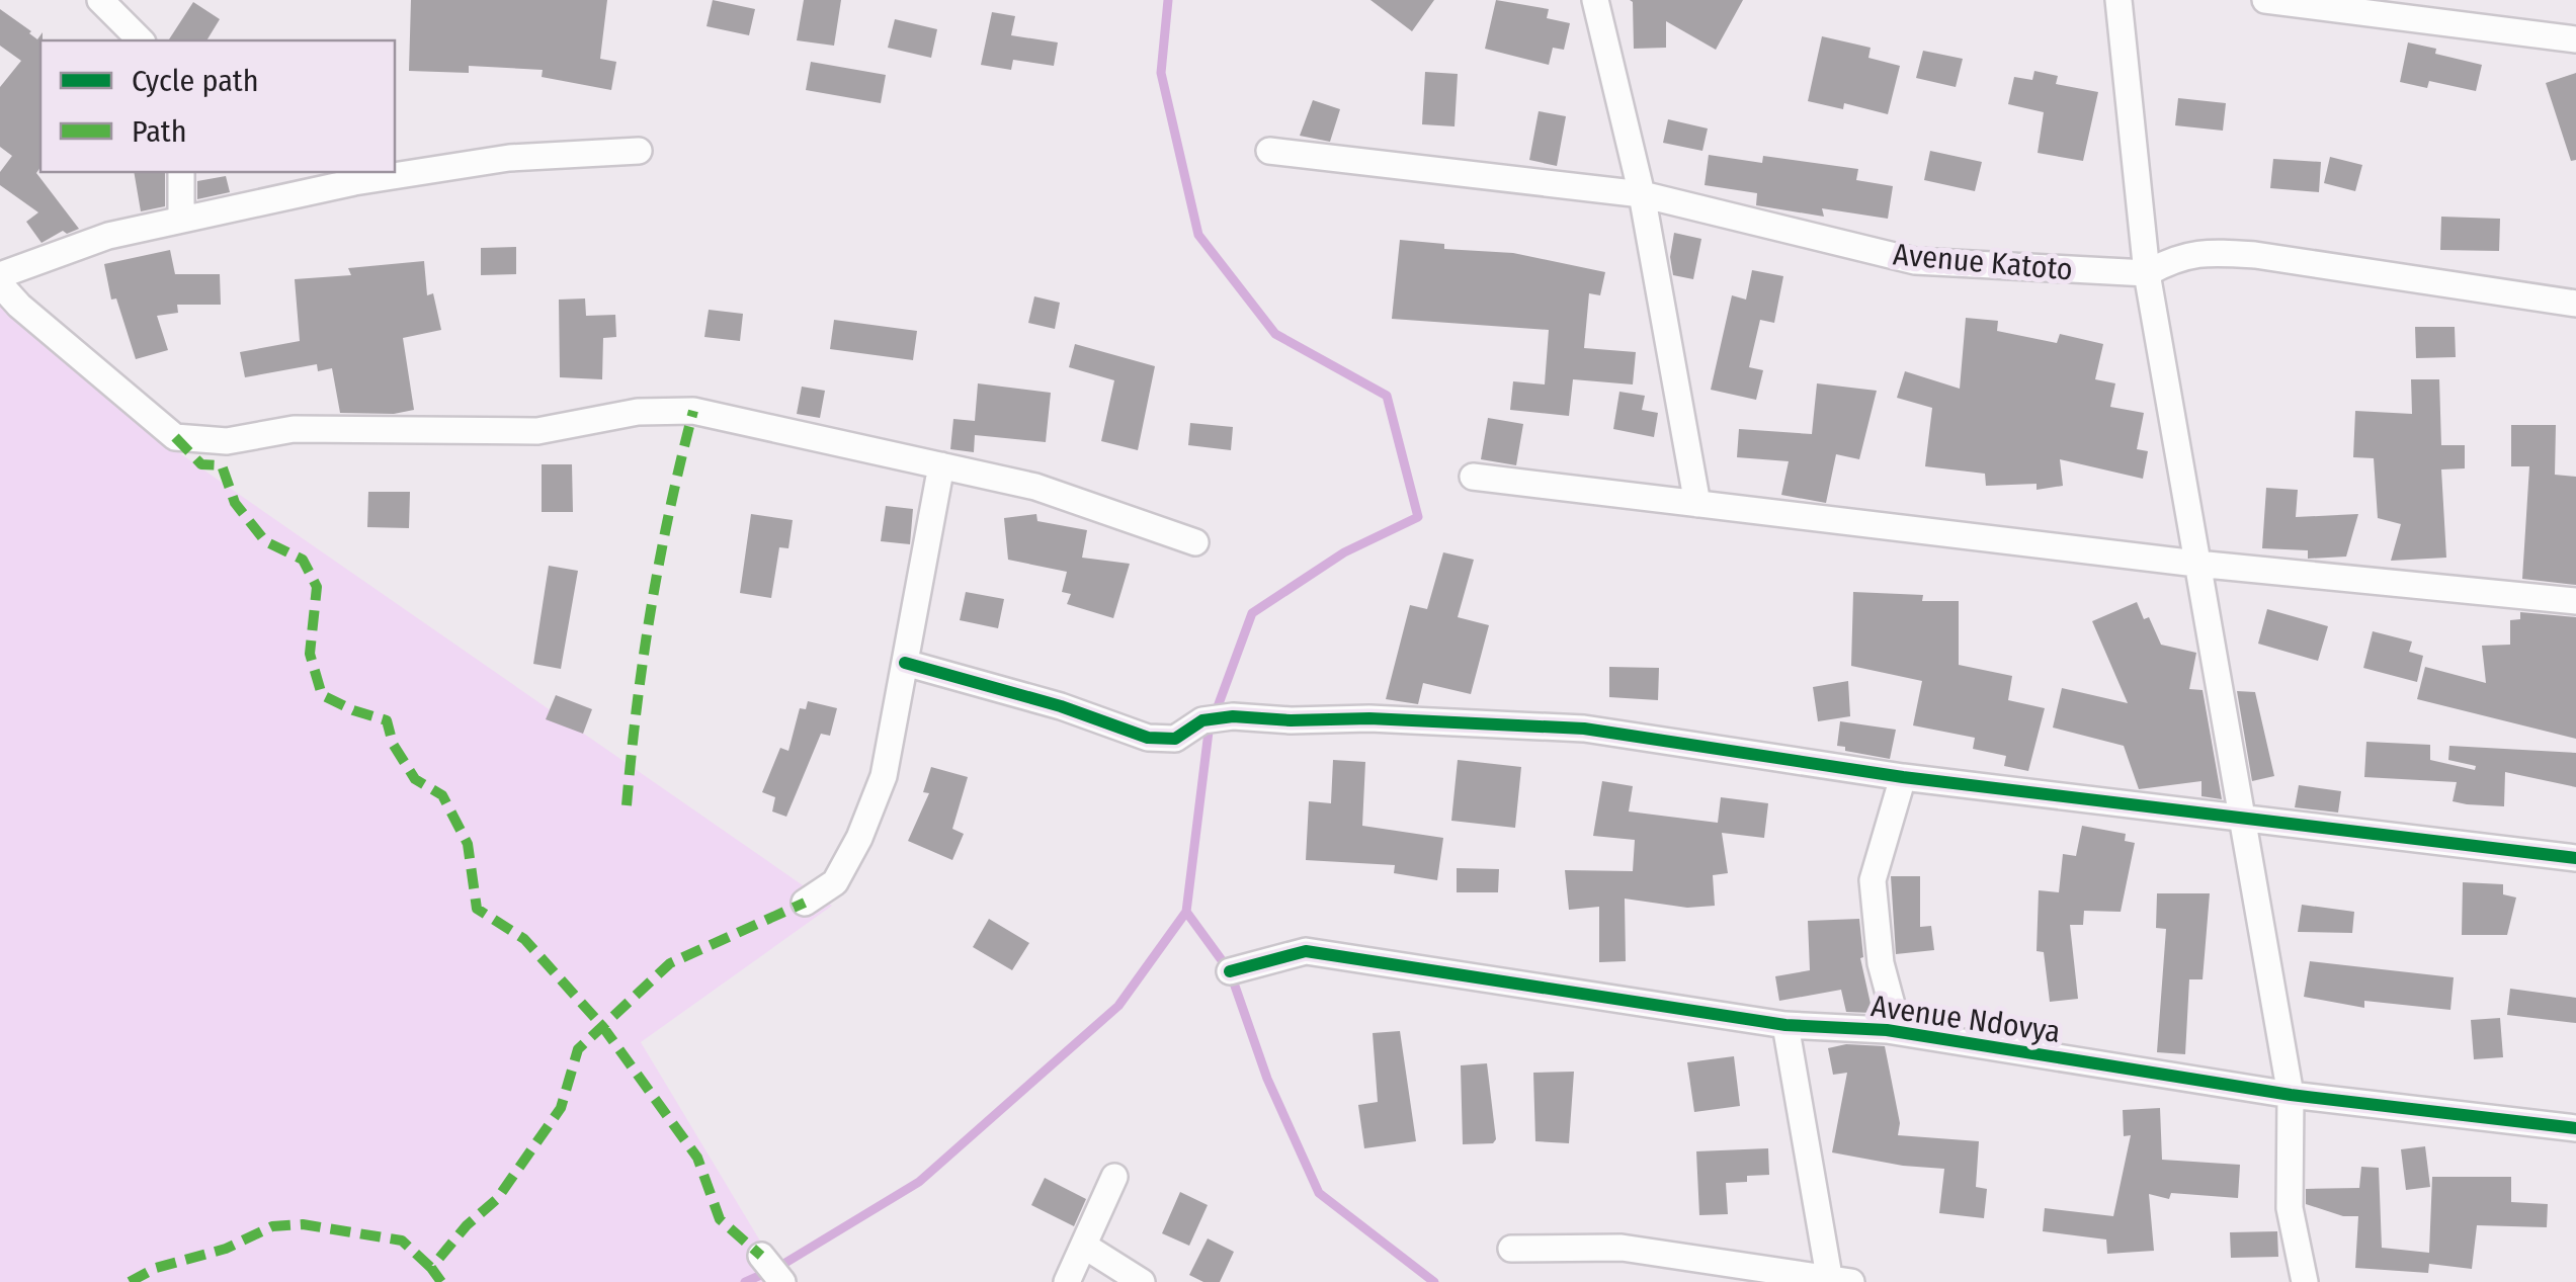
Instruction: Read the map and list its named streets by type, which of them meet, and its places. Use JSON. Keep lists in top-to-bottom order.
{
  "streets": {
    "street": ["Avenue Katoto", "Avenue Ndovya"]
  },
  "legend": ["Cycle path", "Path"]
}
